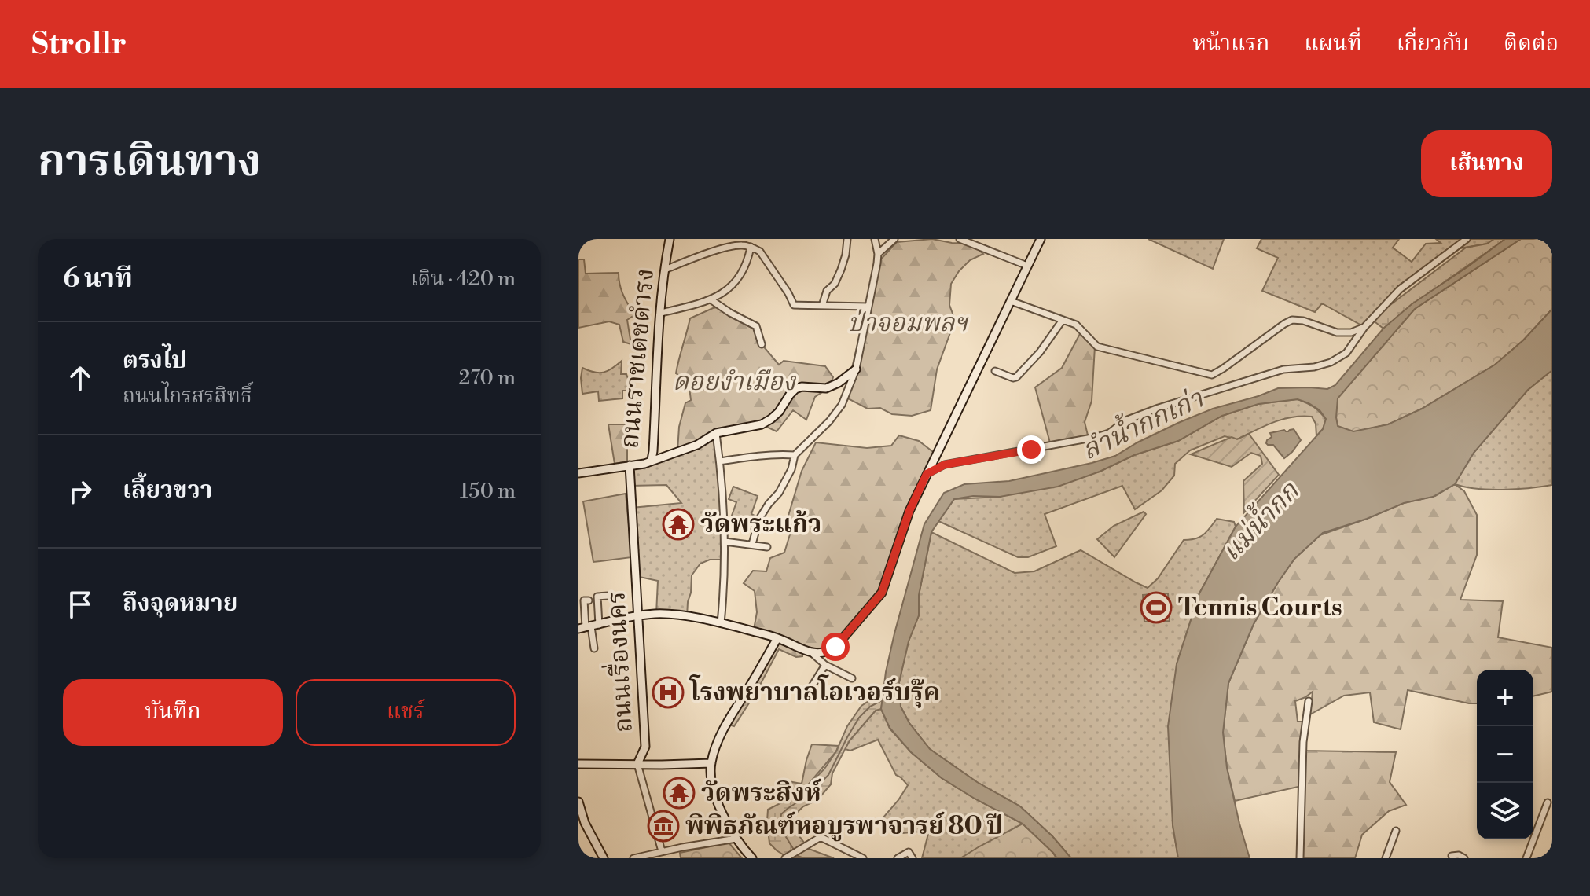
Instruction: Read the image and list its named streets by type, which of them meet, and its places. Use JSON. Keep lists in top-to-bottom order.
{
  "streets": {
    "street": ["ถนนราชเดชดำรง", "ถนนเรื่องนคร"]
  },
  "crossings": [
    ["ถนนราชเดชดำรง", "ถนนเรื่องนคร"]
  ],
  "water": ["ลำน้ำกกเก่า", "แม่น้ำกก"],
  "parks": ["ป่าจอมพลฯ", "ดอยงำเมือง"],
  "places": {
    "temple": ["วัดพระแก้ว", "วัดพระสิงห์"],
    "sports": ["Tennis Courts"],
    "hospital": ["โรงพยาบาลโอเวอร์บรุ๊ค"],
    "museum": ["พิพิธภัณฑ์หอบูรพาจารย์ 80 ปี"]
  },
  "page": {
    "header": "Strollr",
    "nav": [
      "หน้าแรก",
      "แผนที่",
      "เกี่ยวกับ",
      "ติดต่อ"
    ],
    "title": "การเดินทาง",
    "buttons": [
      "เส้นทาง",
      ["บันทึก", "แชร์"]
    ],
    "heading": ["6 นาที", "เดิน · 420 m"],
    "list": [
      ["ตรงไป", "ถนนไกรสรสิทธิ์", "270 m"],
      ["เลี้ยวขวา", "150 m"],
      "ถึงจุดหมาย"
    ],
    "map_buttons": ["+", "−"]
  }
}
